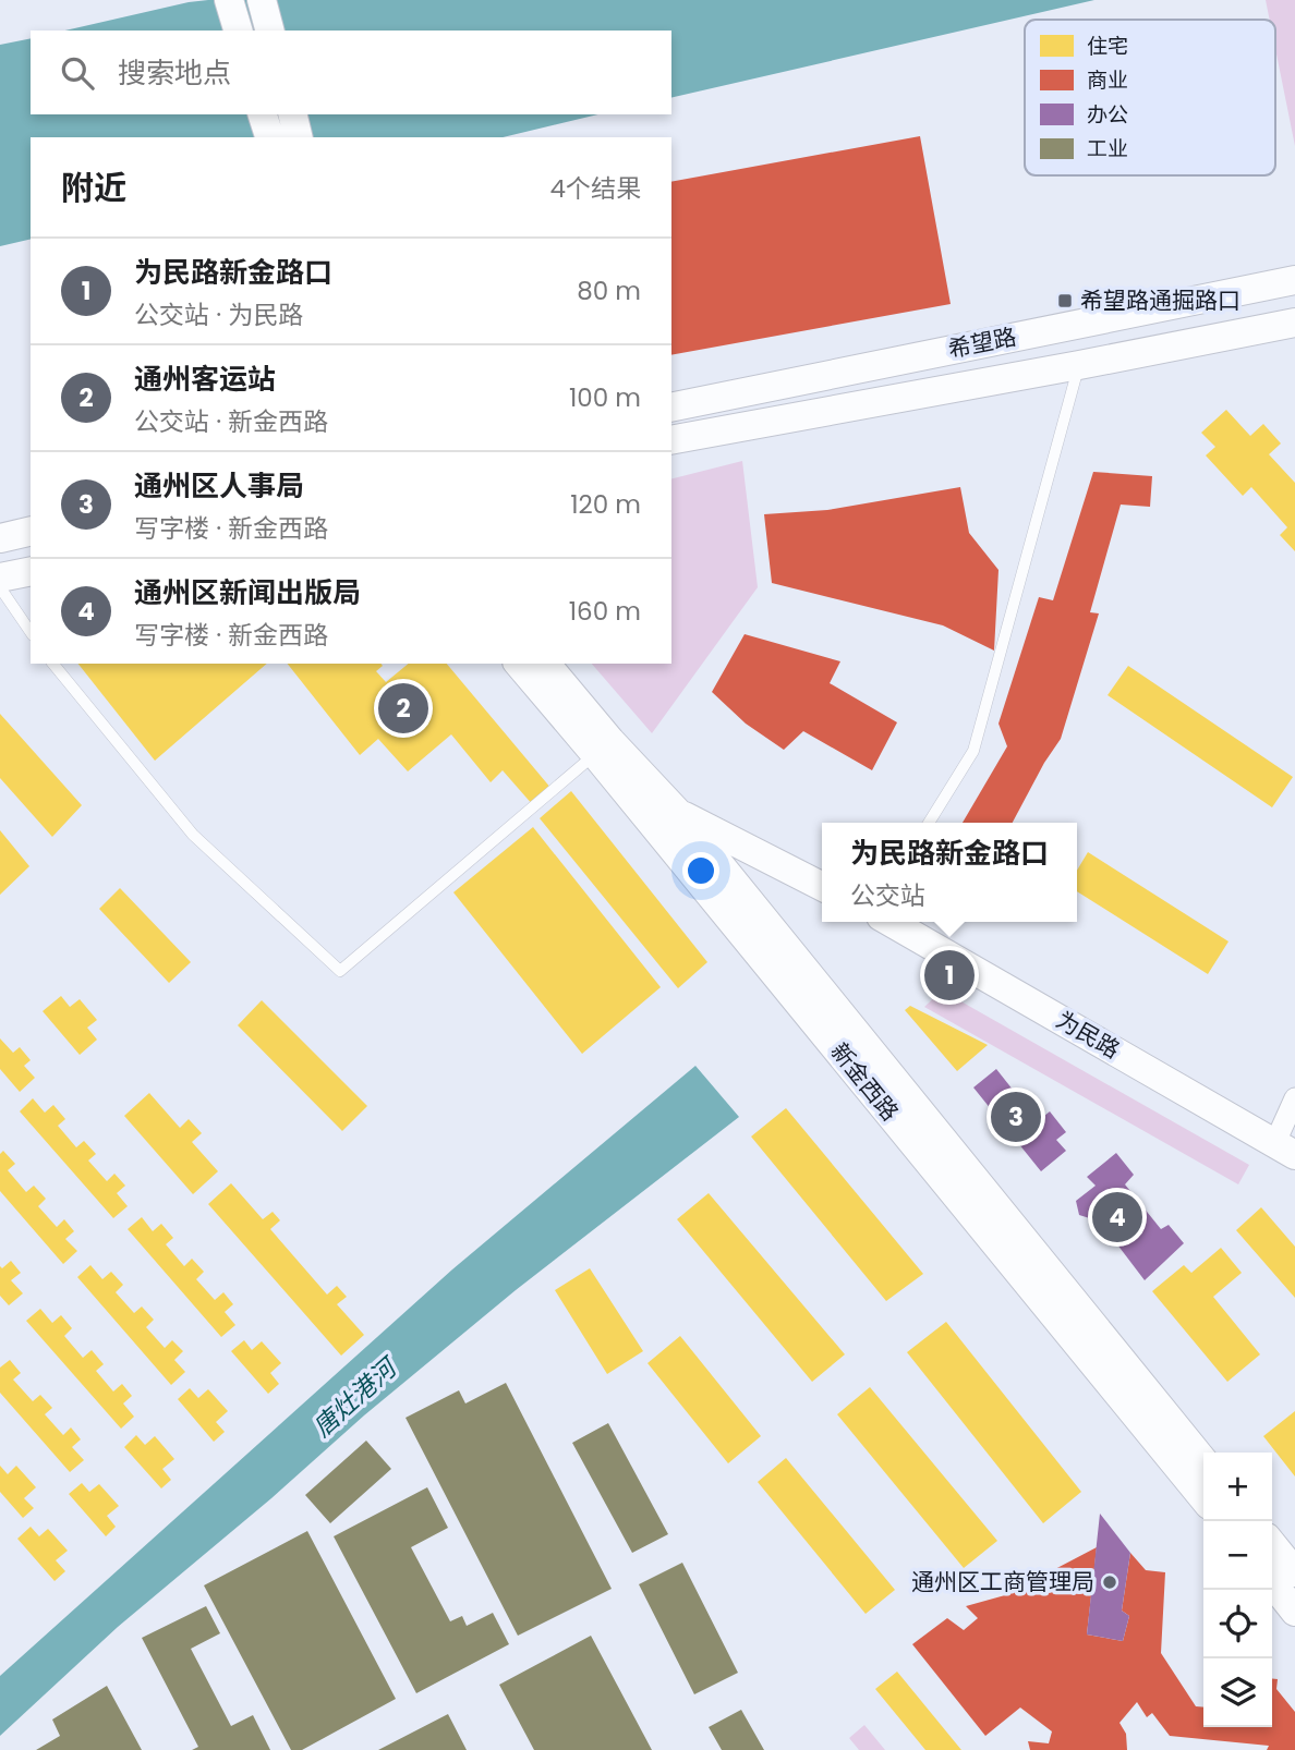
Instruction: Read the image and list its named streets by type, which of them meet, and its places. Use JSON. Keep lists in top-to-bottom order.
{
  "streets": {
    "main road": ["希望路", "为民路", "新金西路"]
  },
  "water": ["唐灶港河"],
  "places": {
    "transit": ["希望路通掘路口"],
    "other": ["通州区工商管理局"]
  },
  "legend": [
    "住宅",
    "商业",
    "办公",
    "工业"
  ],
  "page": {
    "search": "搜索地点",
    "heading": ["附近", "4个结果"],
    "list": [
      {
        "mark": "1",
        "name": "为民路新金路口",
        "note": "公交站 · 为民路",
        "value": "80 m"
      },
      {
        "mark": "2",
        "name": "通州客运站",
        "note": "公交站 · 新金西路",
        "value": "100 m"
      },
      {
        "mark": "3",
        "name": "通州区人事局",
        "note": "写字楼 · 新金西路",
        "value": "120 m"
      },
      {
        "mark": "4",
        "name": "通州区新闻出版局",
        "note": "写字楼 · 新金西路",
        "value": "160 m"
      }
    ],
    "pins": [
      "2",
      "1",
      "3",
      "4"
    ],
    "popup": ["为民路新金路口", "公交站"],
    "map_buttons": ["+", "−"]
  }
}
